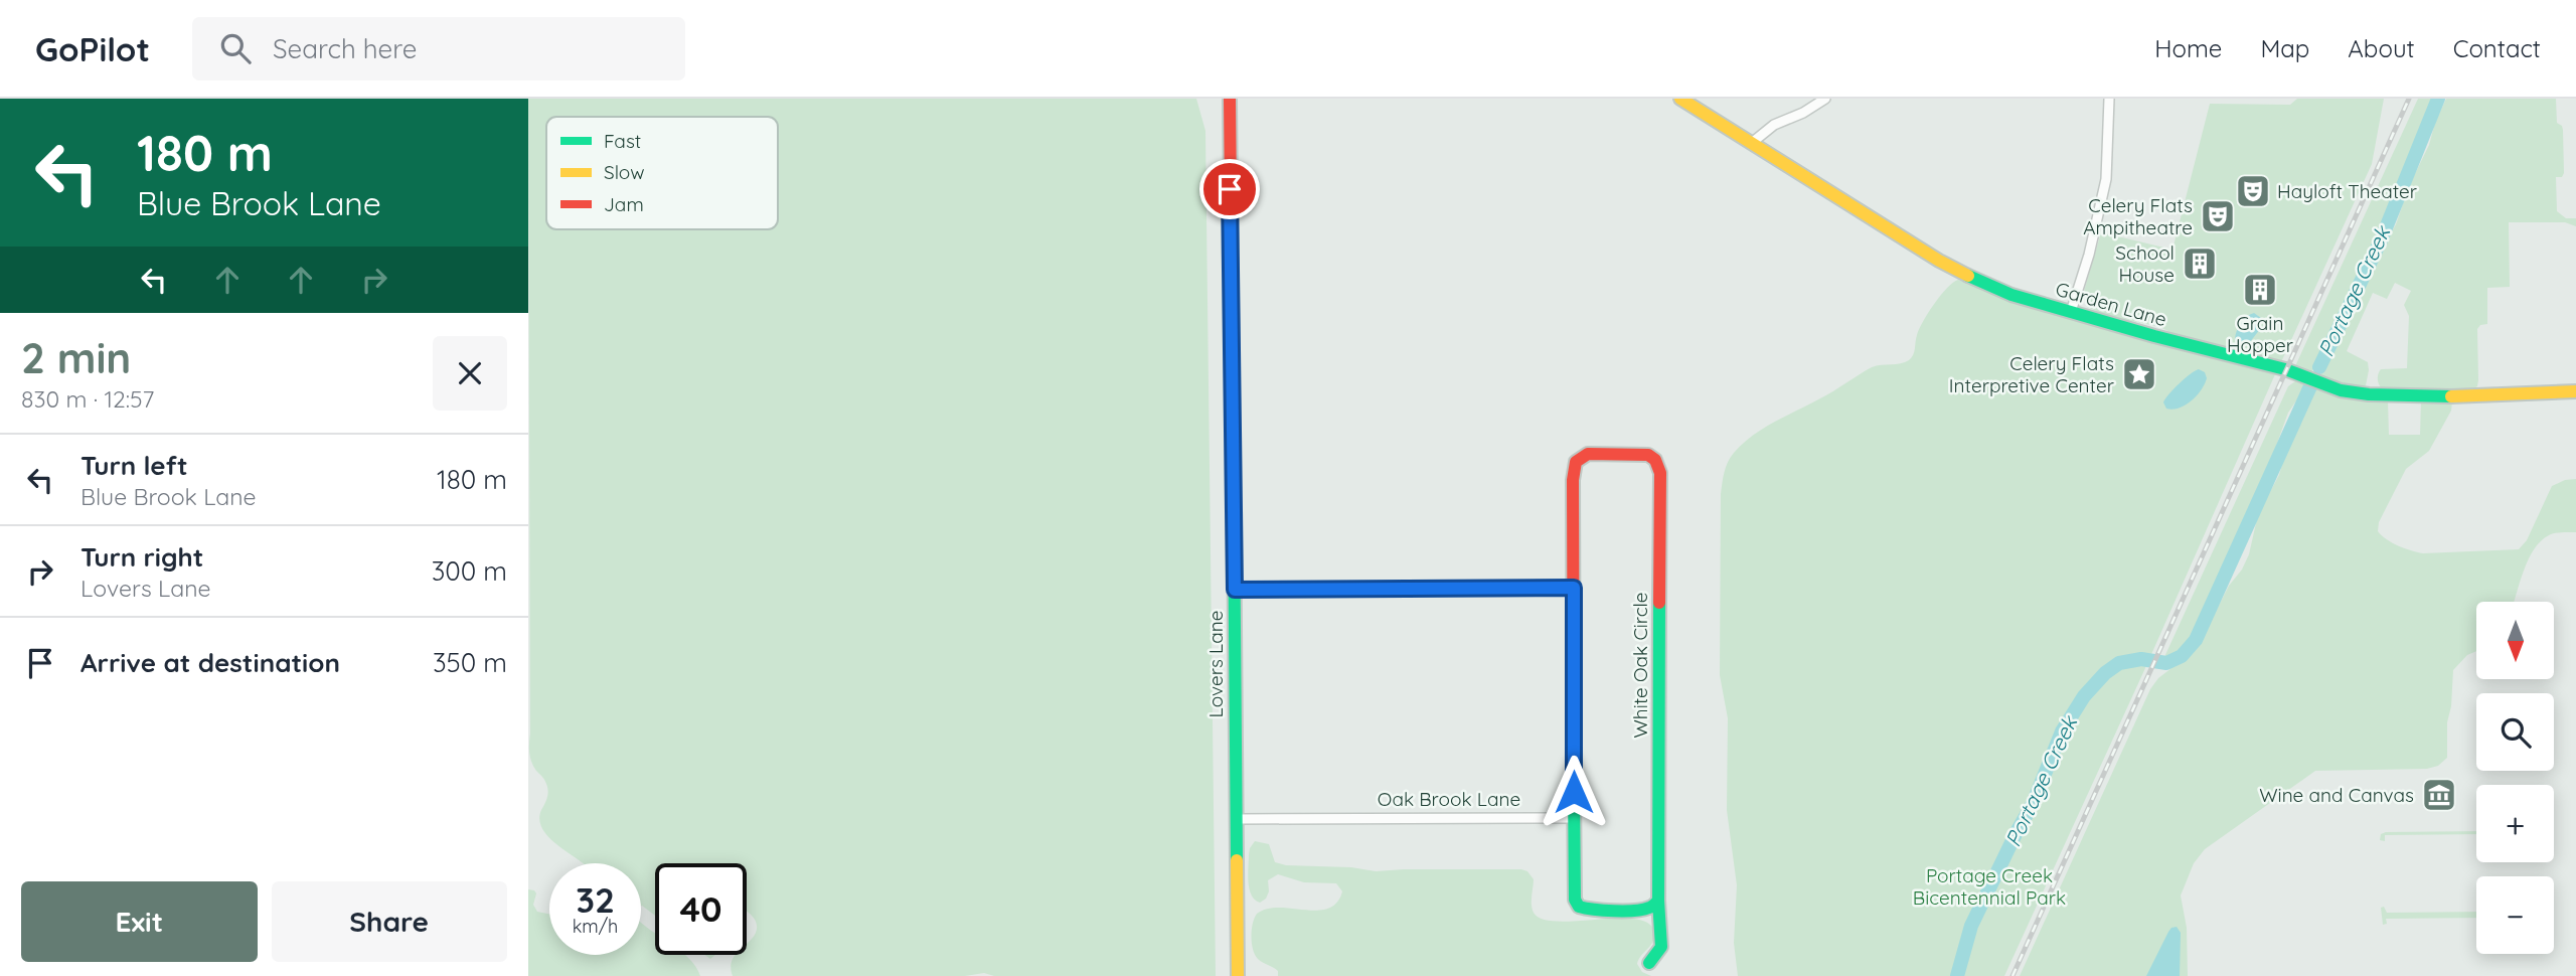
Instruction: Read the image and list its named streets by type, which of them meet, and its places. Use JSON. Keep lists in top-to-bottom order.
{
  "streets": {
    "street": [
      "Garden Lane",
      "Lovers Lane",
      "White Oak Circle",
      "Oak Brook Lane"
    ]
  },
  "crossings": [
    ["Lovers Lane", "Oak Brook Lane"]
  ],
  "water": ["Portage Creek"],
  "parks": ["Portage Creek Bicentennial Park"],
  "places": {
    "theatre": ["Hayloft Theater", "Celery Flats Ampitheatre"],
    "building": ["School House", "Grain Hopper"],
    "place": ["Celery Flats Interpretive Center"],
    "museum": ["Wine and Canvas"]
  },
  "legend": ["Fast", "Slow", "Jam"],
  "north": "bottom",
  "page": {
    "header": "GoPilot",
    "search": "Search here",
    "nav": [
      "Home",
      "Map",
      "About",
      "Contact"
    ],
    "turn": ["180 m", "Blue Brook Lane"],
    "heading": ["2 min", "830 m · 12:57"],
    "list": [
      {
        "name": "Turn left",
        "note": "Blue Brook Lane",
        "value": "180 m"
      },
      {
        "name": "Turn right",
        "note": "Lovers Lane",
        "value": "300 m"
      },
      {
        "name": "Arrive at destination",
        "value": "350 m"
      }
    ],
    "map_buttons": ["+", "−"],
    "speed": "32 km/h",
    "limit": "40",
    "buttons": ["Exit", "Share"]
  }
}
